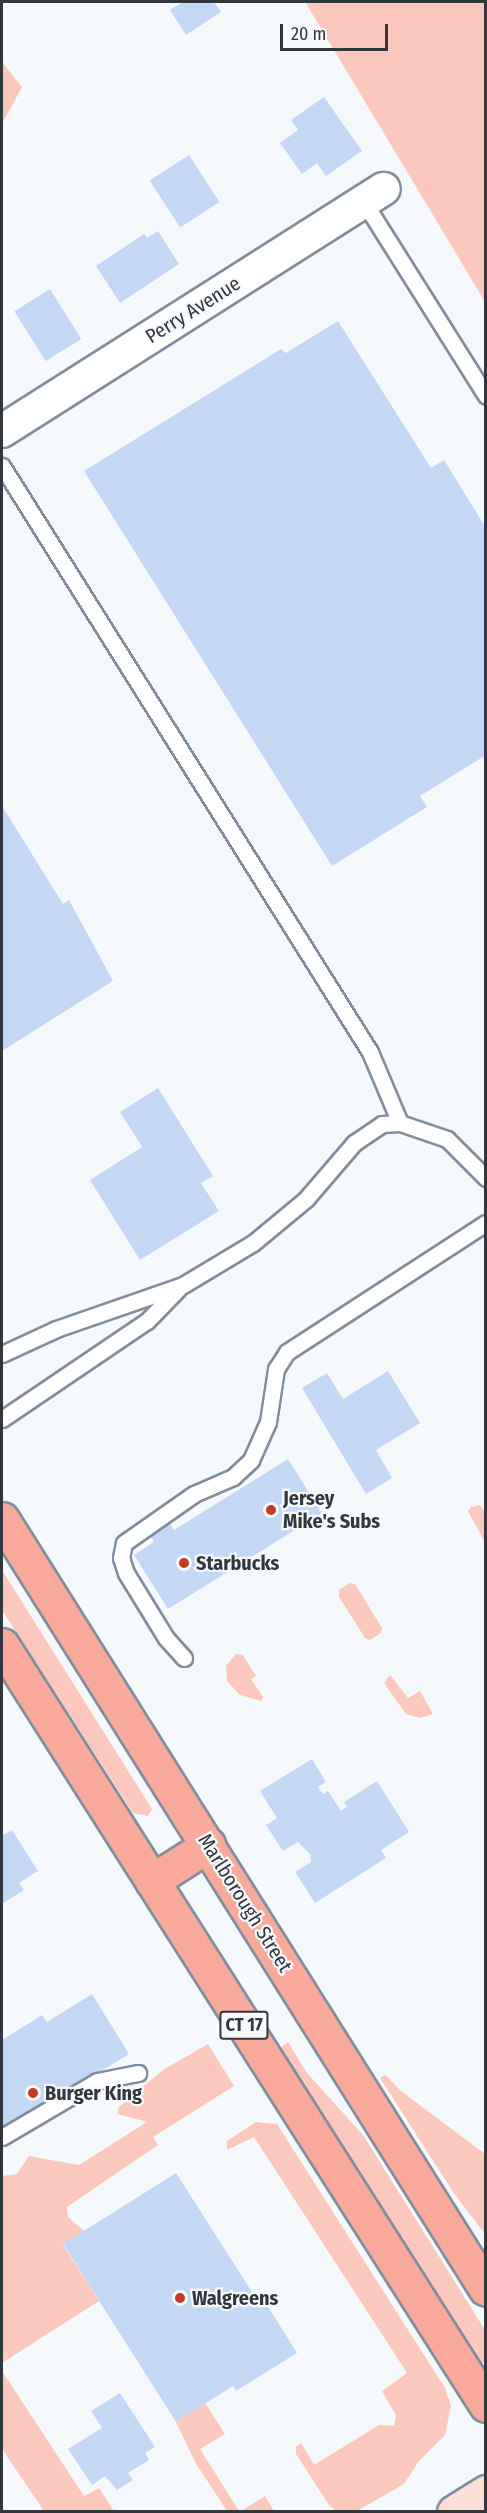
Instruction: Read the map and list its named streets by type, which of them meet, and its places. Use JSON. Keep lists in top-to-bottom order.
{
  "streets": {
    "highway": ["Marlborough Street", "CT 17"],
    "street": ["Perry Avenue"]
  },
  "places": [
    "Jersey Mike's Subs",
    "Starbucks",
    "Burger King",
    "Walgreens"
  ],
  "scale_bar": "20 m"
}
